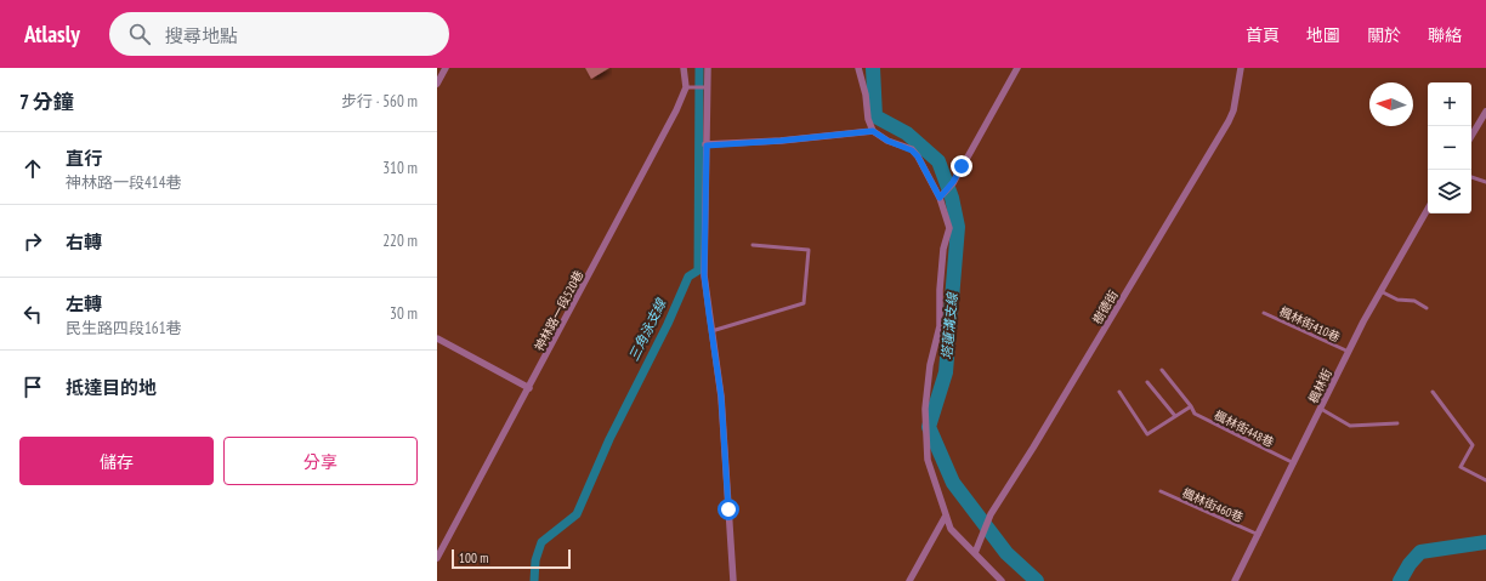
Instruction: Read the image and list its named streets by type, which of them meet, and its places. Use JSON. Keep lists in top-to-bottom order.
{
  "streets": {
    "street": ["樹德街", "神林路一段520巷", "楓林街"],
    "lane": ["楓林街410巷", "楓林街448巷", "楓林街460巷"]
  },
  "crossings": [
    ["楓林街410巷", "楓林街"],
    ["楓林街", "楓林街448巷"],
    ["楓林街", "楓林街460巷"]
  ],
  "water": ["塔蓮溝支線", "三角泳支線"],
  "scale_bar": "100 m",
  "north": "left",
  "page": {
    "header": "Atlasly",
    "search": "搜尋地點",
    "nav": [
      "首頁",
      "地圖",
      "關於",
      "聯絡"
    ],
    "heading": ["7 分鐘", "步行 · 560 m"],
    "map_buttons": ["+", "−"],
    "list": [
      ["直行", "神林路一段414巷", "310 m"],
      ["右轉", "220 m"],
      ["左轉", "民生路四段161巷", "30 m"],
      "抵達目的地"
    ],
    "buttons": ["儲存", "分享"],
    "scale": "100 m"
  }
}
